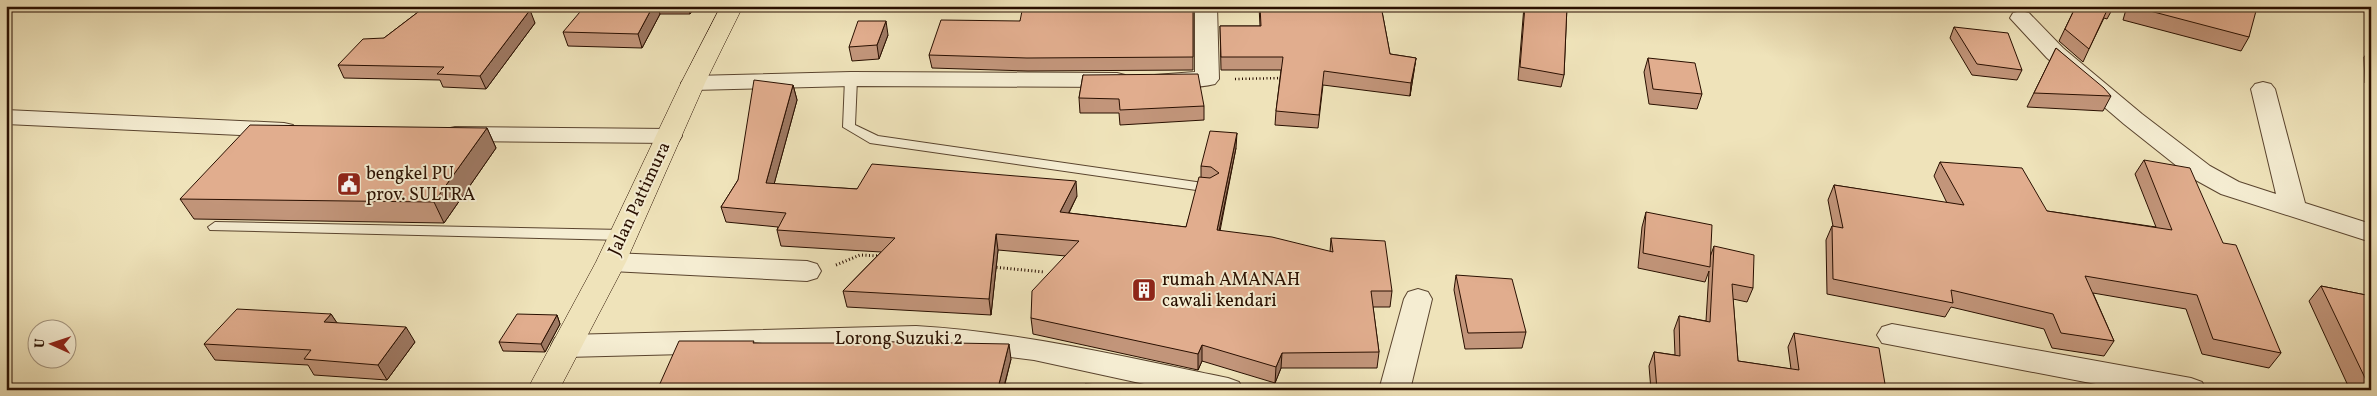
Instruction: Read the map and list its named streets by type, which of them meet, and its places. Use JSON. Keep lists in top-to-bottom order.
{
  "streets": {
    "highway": ["Jalan Pattimura"],
    "street": ["Lorong Suzuki 2"]
  },
  "crossings": [
    ["Jalan Pattimura", "Lorong Suzuki 2"]
  ],
  "places": {
    "public building": ["bengkel PU prov. SULTRA"],
    "building": ["rumah AMANAH cawali kendari"]
  },
  "north": "left"
}
